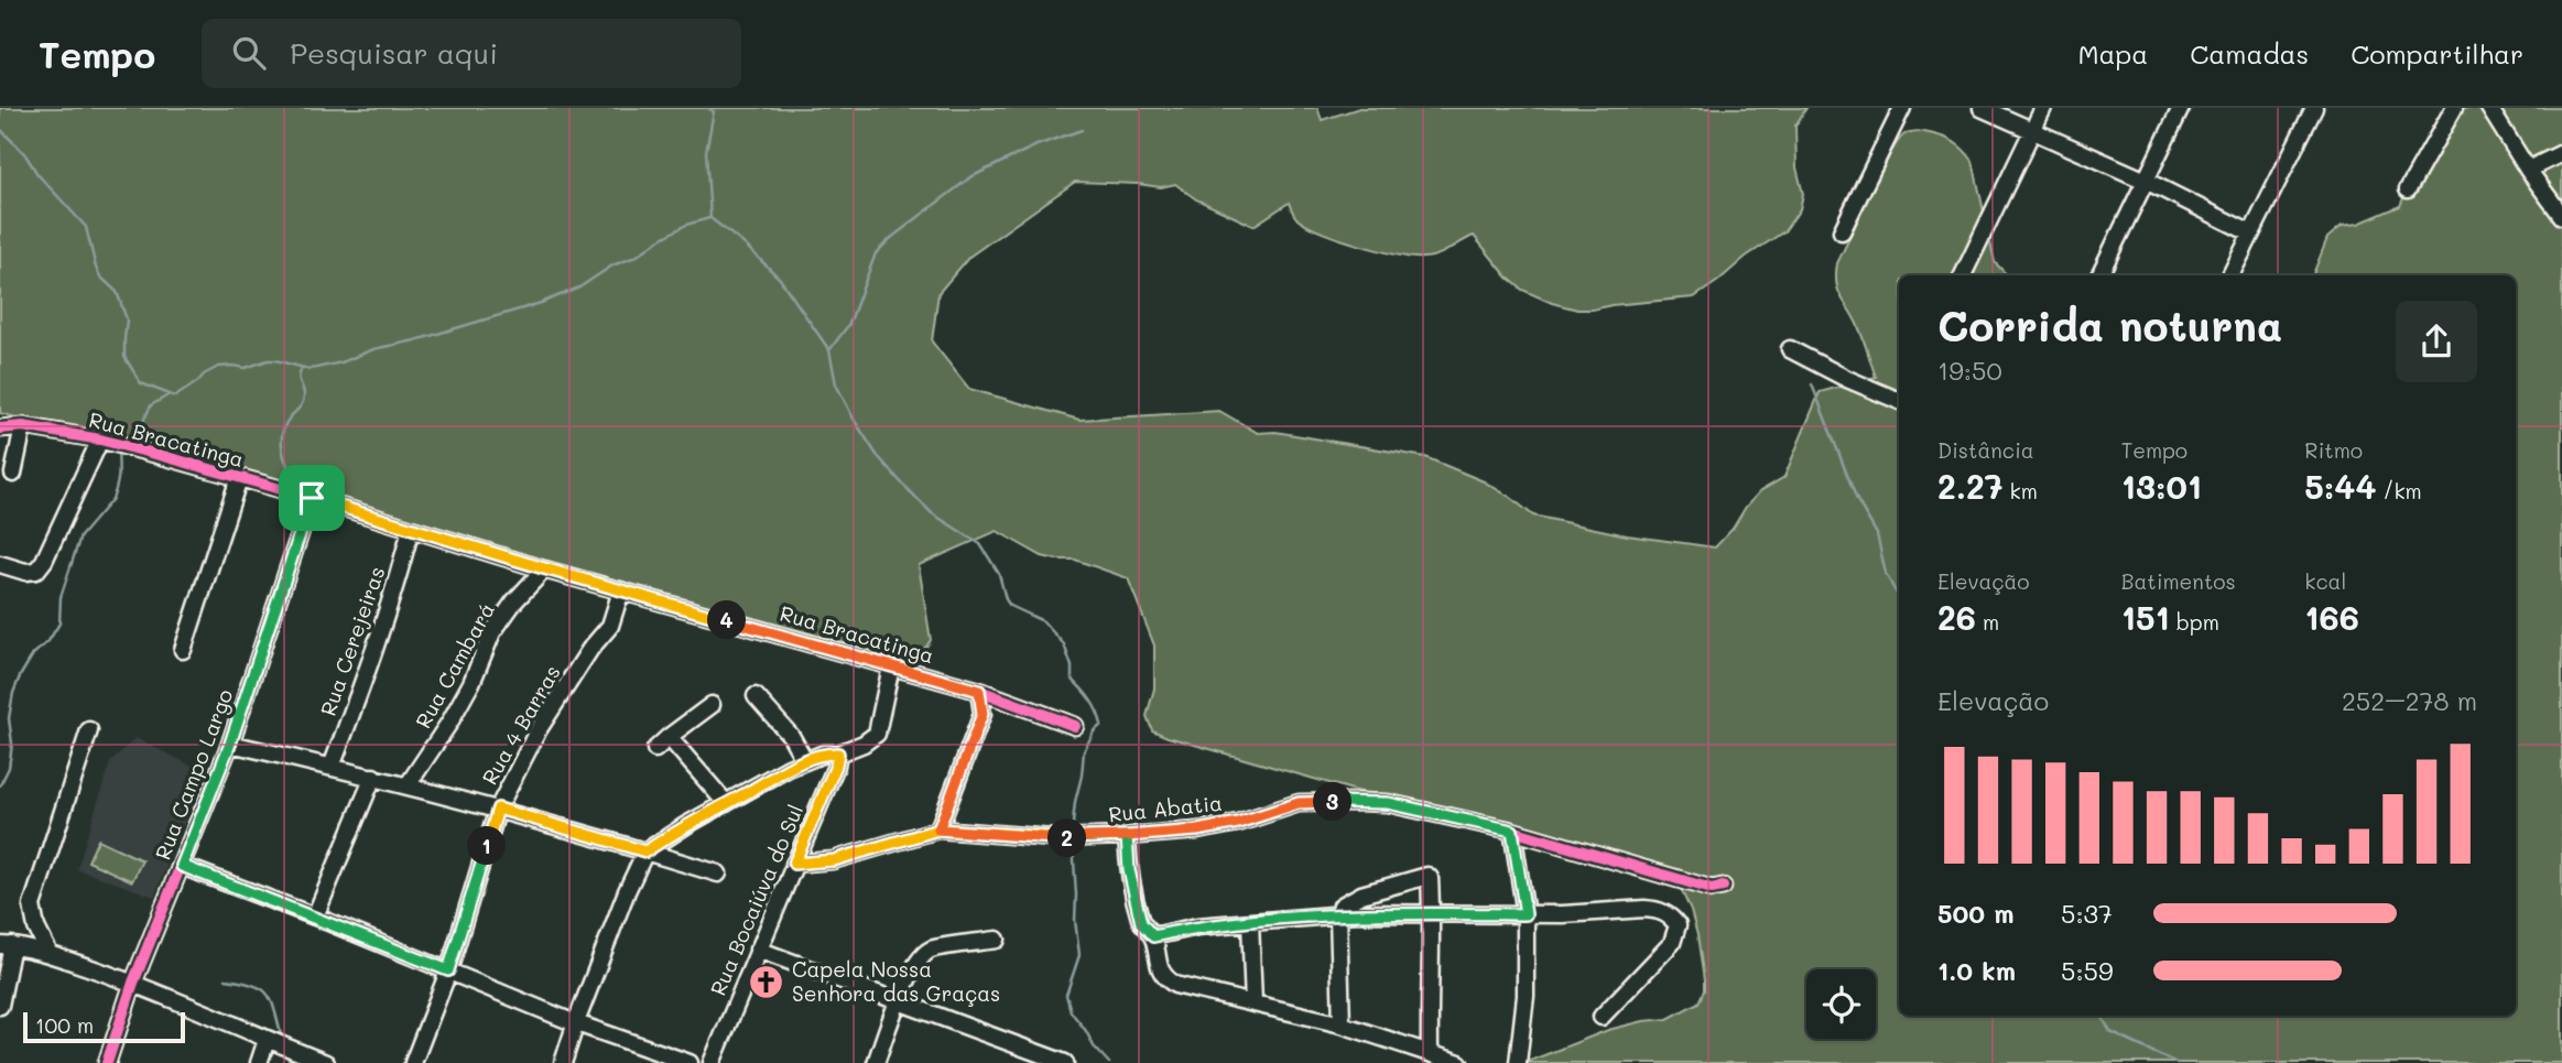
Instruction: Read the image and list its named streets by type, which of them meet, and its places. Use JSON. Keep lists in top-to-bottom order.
{
  "streets": {
    "street": [
      "Rua Bracatinga",
      "Rua Cerejeiras",
      "Rua Cambará",
      "Rua 4 Barras",
      "Rua Campo Largo",
      "Rua Abatia",
      "Rua Bocaiúva do Sul"
    ]
  },
  "crossings": [
    ["Rua Bracatinga", "Rua Cerejeiras"],
    ["Rua Bracatinga", "Rua Cambará"],
    ["Rua Bracatinga", "Rua 4 Barras"],
    ["Rua Bracatinga", "Rua Campo Largo"],
    ["Rua Abatia", "Rua Bocaiúva do Sul"]
  ],
  "places": {
    "church": ["Capela Nossa Senhora das Graças"]
  },
  "scale_bar": "100 m",
  "page": {
    "header": "Tempo",
    "search": "Pesquisar aqui",
    "nav": ["Mapa", "Camadas", "Compartilhar"],
    "heading": ["Corrida noturna", "19:50"],
    "stats": [
      ["Distância", "2.27 km"],
      ["Tempo", "13:01"],
      ["Ritmo", "5:44 /km"],
      ["Elevação", "26 m"],
      ["Batimentos", "151 bpm"],
      ["kcal", "166"]
    ],
    "pins": [
      "4",
      "3",
      "2",
      "1"
    ],
    "chart": ["Elevação", "252–278 m"],
    "list": [
      {
        "name": "500 m",
        "note": "5:37"
      },
      {
        "name": "1.0 km",
        "note": "5:59"
      }
    ],
    "scale": "100 m"
  }
}
